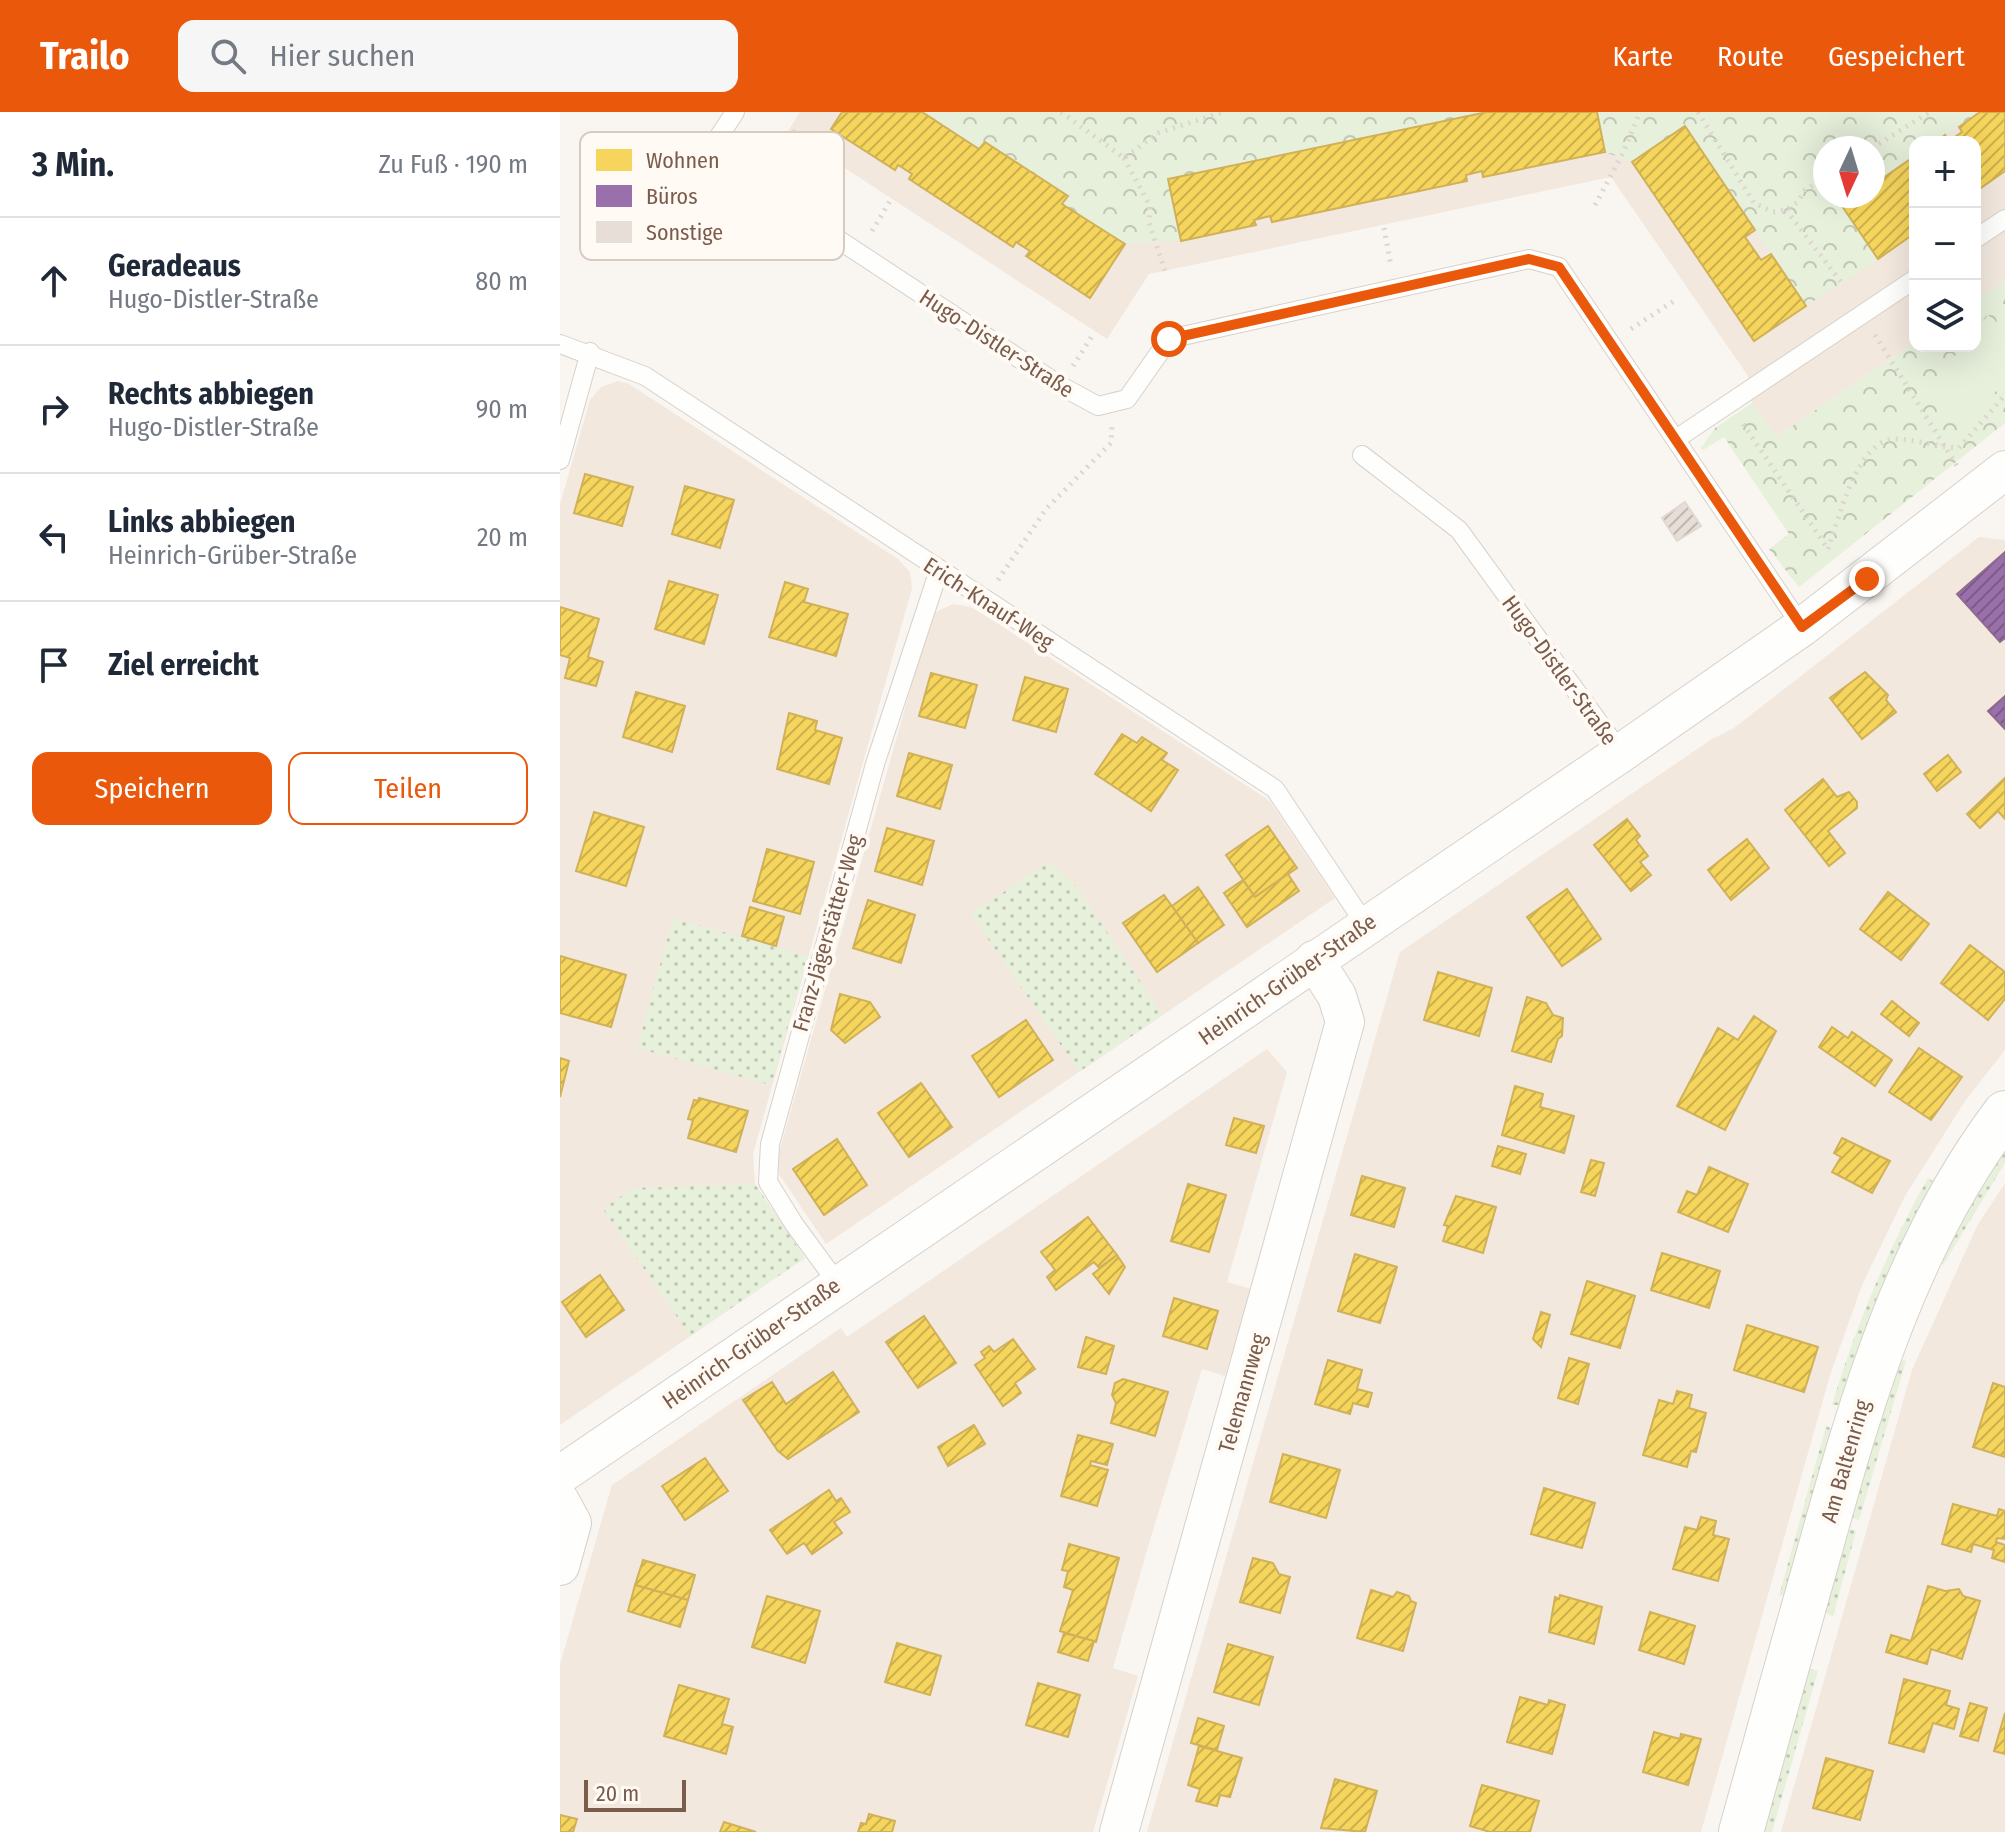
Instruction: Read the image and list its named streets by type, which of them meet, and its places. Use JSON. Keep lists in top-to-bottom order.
{
  "streets": {
    "street": ["Heinrich-Grüber-Straße", "Telemannweg", "Am Baltenring"],
    "lane": ["Hugo-Distler-Straße", "Erich-Knauf-Weg", "Franz-Jägerstätter-Weg"]
  },
  "crossings": [
    ["Hugo-Distler-Straße", "Heinrich-Grüber-Straße"],
    ["Erich-Knauf-Weg", "Franz-Jägerstätter-Weg"],
    ["Erich-Knauf-Weg", "Heinrich-Grüber-Straße"],
    ["Franz-Jägerstätter-Weg", "Heinrich-Grüber-Straße"],
    ["Heinrich-Grüber-Straße", "Telemannweg"]
  ],
  "legend": ["Wohnen", "Büros", "Sonstige"],
  "scale_bar": "20 m",
  "north": "bottom",
  "page": {
    "header": "Trailo",
    "search": "Hier suchen",
    "nav": ["Karte", "Route", "Gespeichert"],
    "heading": ["3 Min.", "Zu Fuß · 190 m"],
    "map_buttons": ["+", "−"],
    "list": [
      ["Geradeaus", "Hugo-Distler-Straße", "80 m"],
      ["Rechts abbiegen", "Hugo-Distler-Straße", "90 m"],
      ["Links abbiegen", "Heinrich-Grüber-Straße", "20 m"],
      "Ziel erreicht"
    ],
    "buttons": ["Speichern", "Teilen"],
    "scale": "20 m"
  }
}
